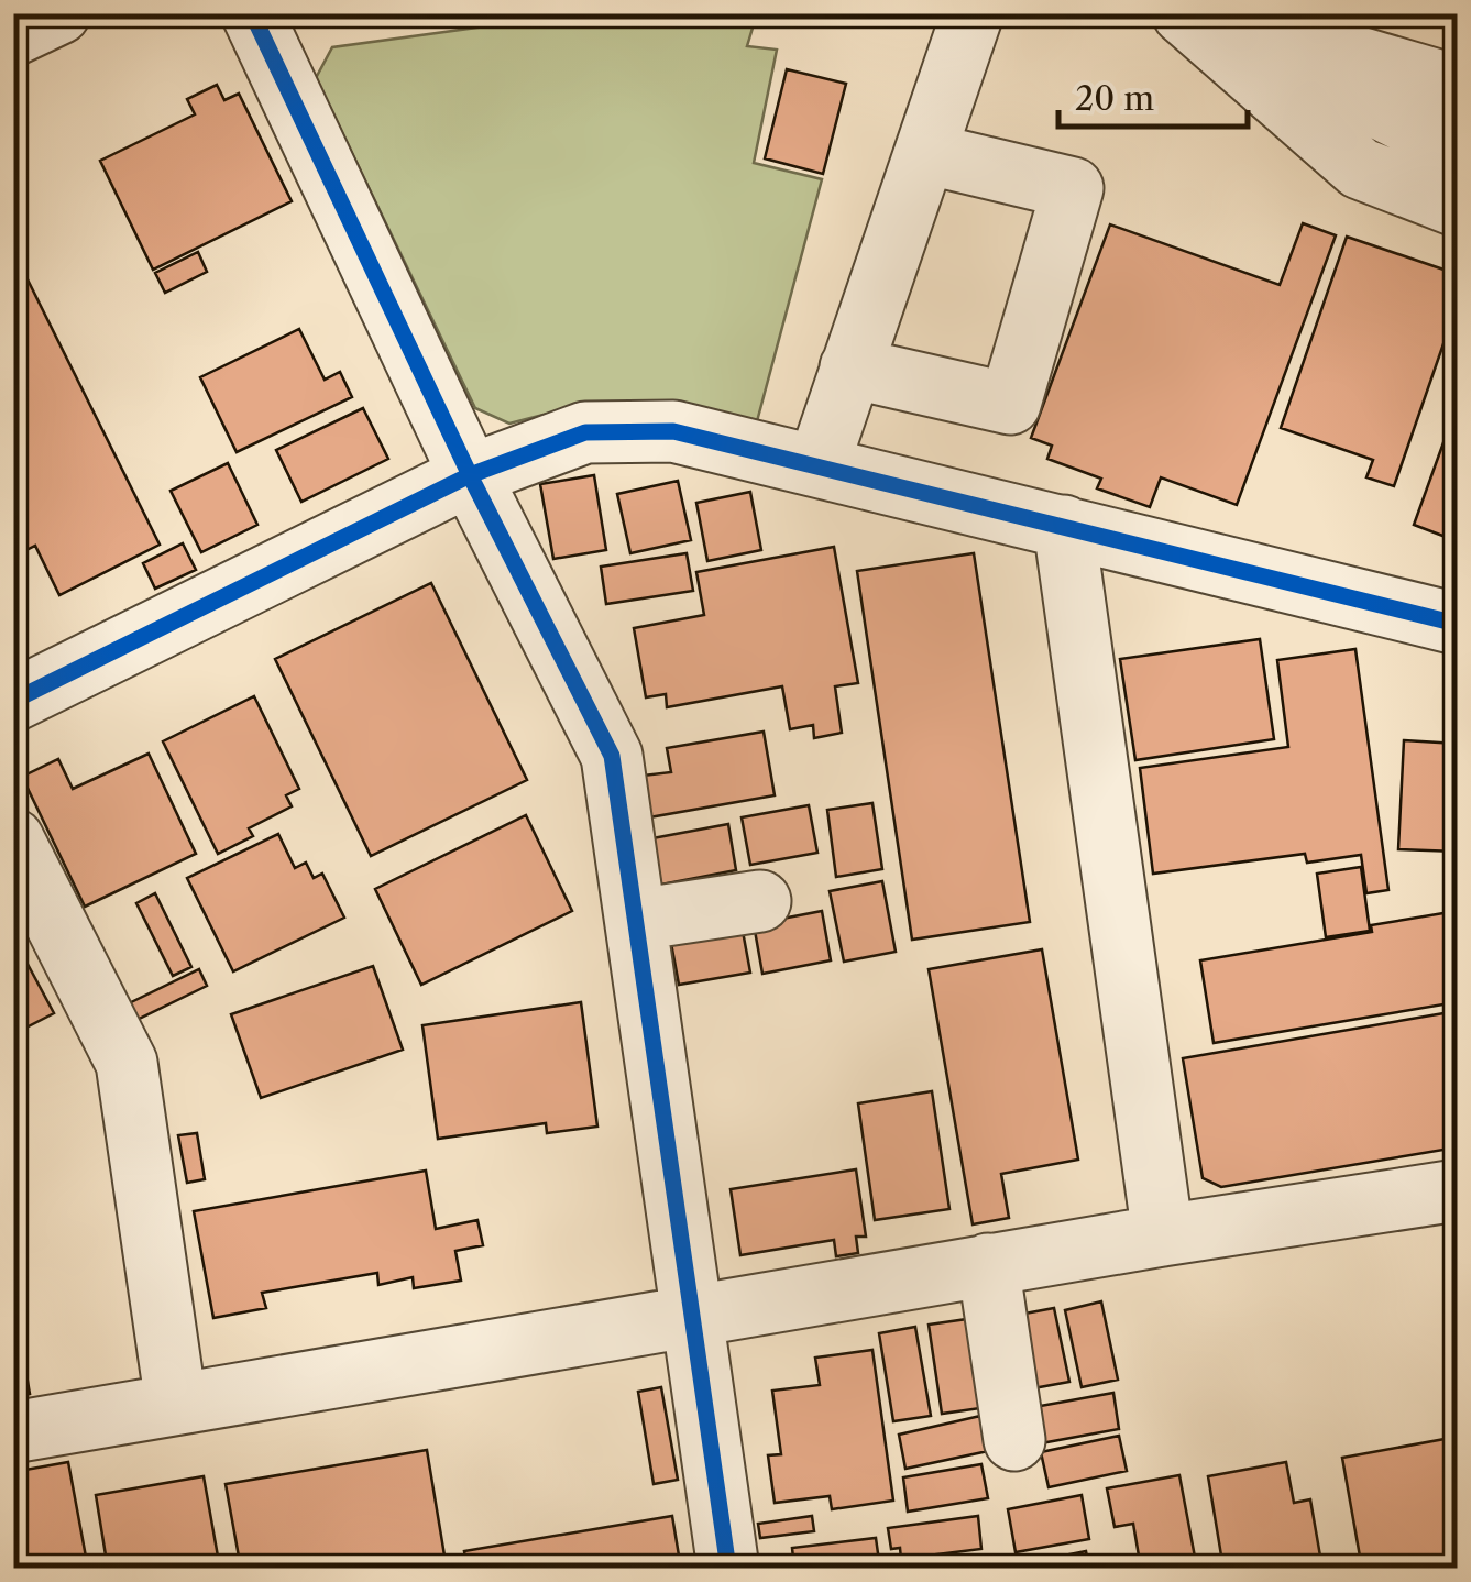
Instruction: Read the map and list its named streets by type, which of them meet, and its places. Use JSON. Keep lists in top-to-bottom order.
{
  "scale_bar": "20 m"
}
